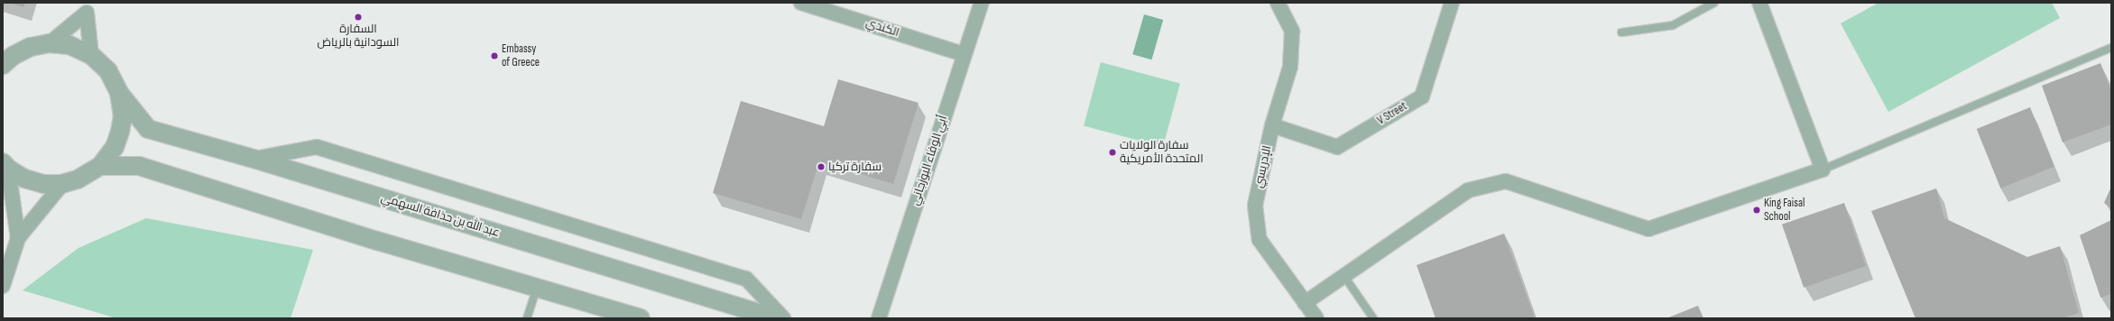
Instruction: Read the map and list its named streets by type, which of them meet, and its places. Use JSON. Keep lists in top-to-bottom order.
{
  "streets": {
    "street": [
      "الكندي",
      "V Street",
      "أبي الوفاء البوزجاني",
      "الإدريسي",
      "عبد الله بن حذافة السهمي"
    ]
  },
  "crossings": [
    ["الكندي", "أبي الوفاء البوزجاني"],
    ["V Street", "الإدريسي"]
  ],
  "places": [
    "السفارة السودانية بالرياض",
    "Embassy of Greece",
    "سفارة الولايات المتحدة الأمريكية",
    "سفارة تركيا",
    "King Faisal School"
  ]
}
